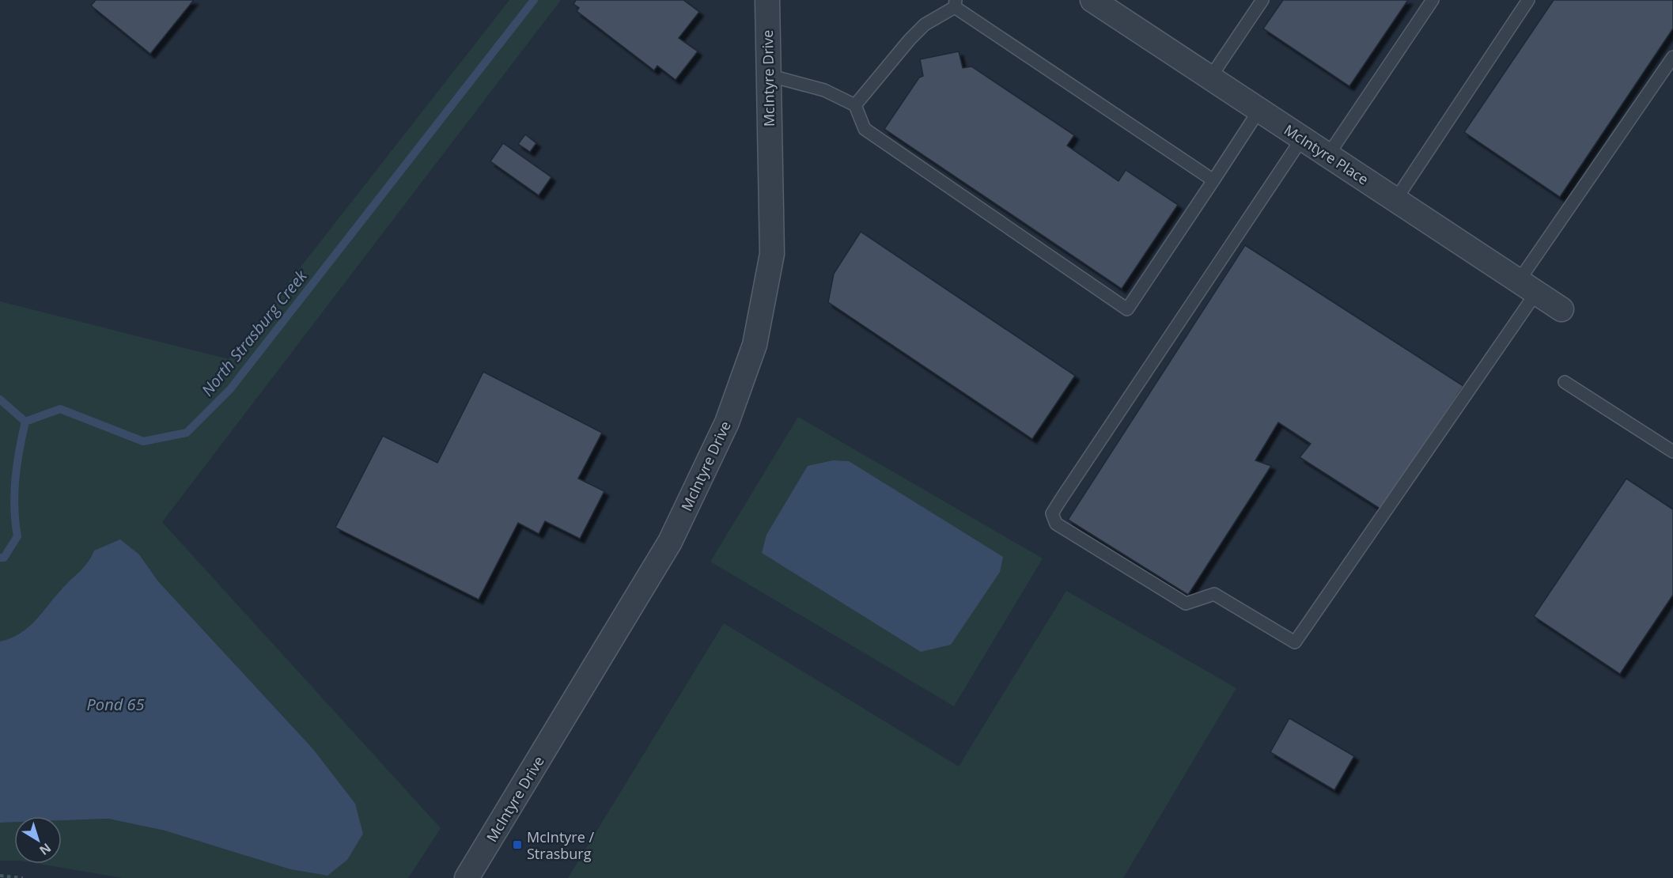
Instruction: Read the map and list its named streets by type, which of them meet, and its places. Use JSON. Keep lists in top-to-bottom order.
{
  "streets": {
    "street": ["McIntyre Drive", "McIntyre Place"]
  },
  "water": ["North Strasburg Creek", "Pond 65"],
  "places": {
    "transit": ["McIntyre / Strasburg"]
  },
  "north": "bottom right"
}
